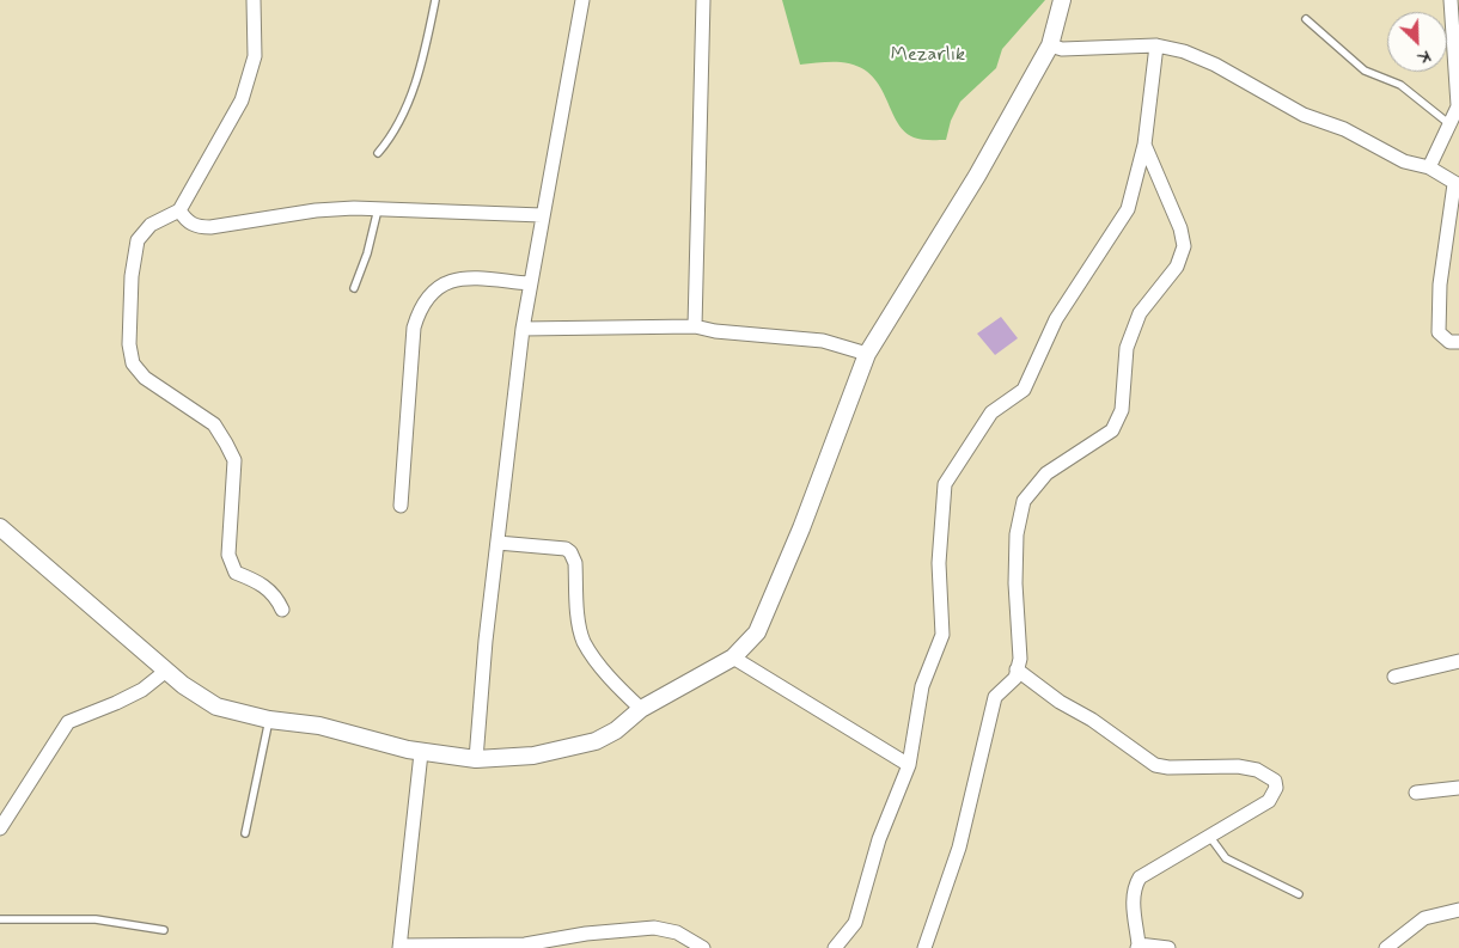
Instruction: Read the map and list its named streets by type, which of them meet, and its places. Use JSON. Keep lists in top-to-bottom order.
{
  "parks": ["Mezarlık"],
  "north": "bottom right"
}
